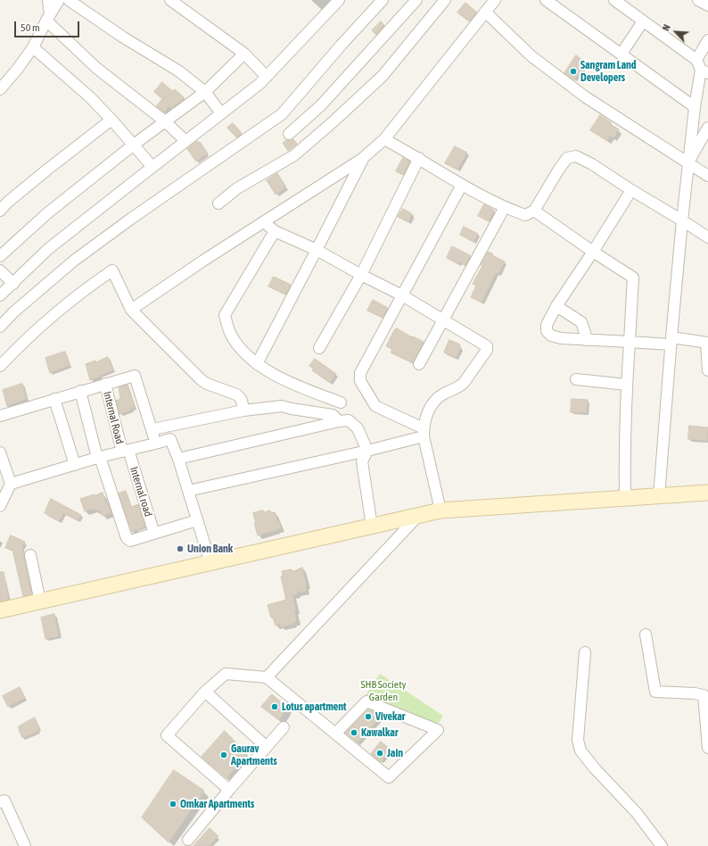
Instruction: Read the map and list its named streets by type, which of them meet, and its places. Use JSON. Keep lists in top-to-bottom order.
{
  "streets": {
    "street": ["Internal Road", "Internal road"]
  },
  "crossings": [
    ["Internal Road", "Internal road"]
  ],
  "parks": ["SHB Society Garden"],
  "places": [
    "Sangram Land Developers",
    "Union Bank",
    "Lotus apartment",
    "Vivekar",
    "Kawalkar",
    "Jain",
    "Gaurav Apartments",
    "Omkar Apartments"
  ],
  "scale_bar": "50 m",
  "north": "top left"
}
